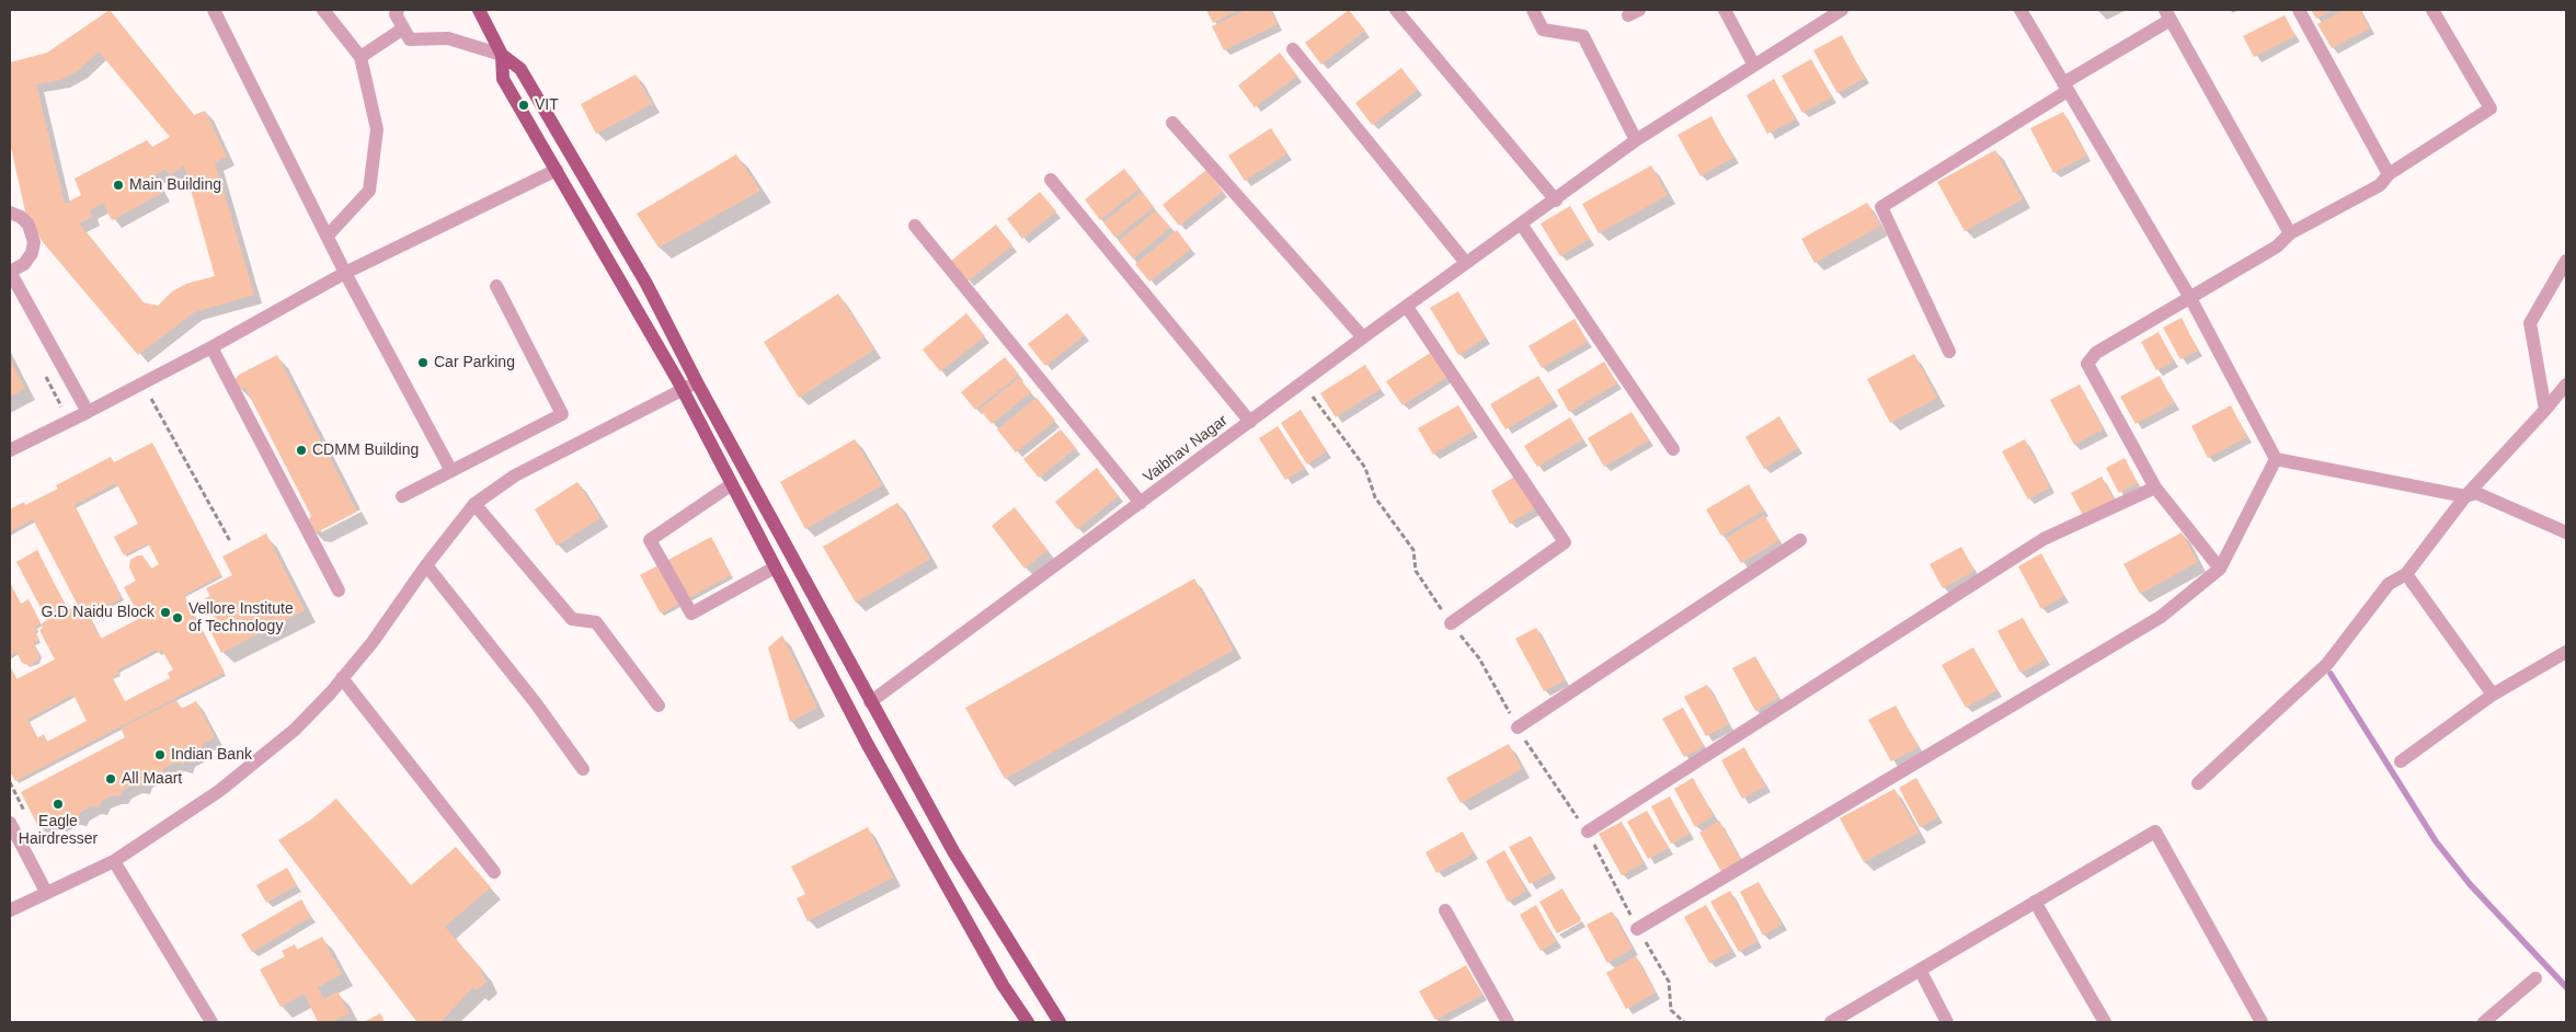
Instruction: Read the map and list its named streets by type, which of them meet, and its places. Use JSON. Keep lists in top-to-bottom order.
{
  "streets": {
    "street": ["Vaibhav Nagar"]
  },
  "places": [
    "VIT",
    "Main Building",
    "Car Parking",
    "CDMM Building",
    "G.D Naidu Block",
    "Vellore Institute of Technology",
    "Indian Bank",
    "All Maart",
    "Eagle Hairdresser"
  ]
}
